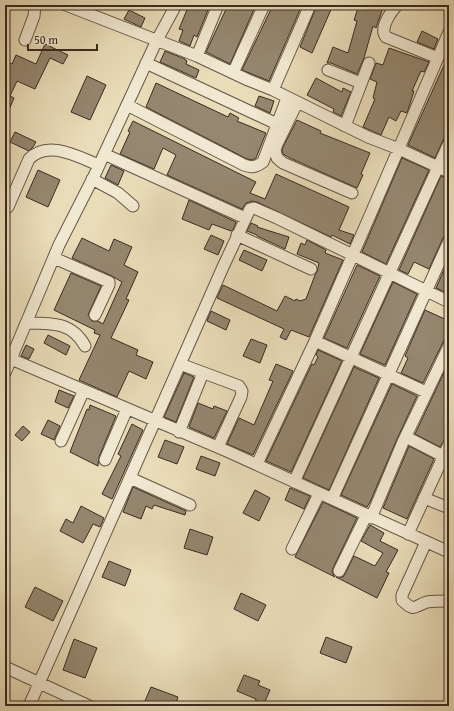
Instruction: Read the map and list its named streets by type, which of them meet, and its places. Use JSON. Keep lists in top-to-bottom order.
{
  "scale_bar": "50 m"
}
